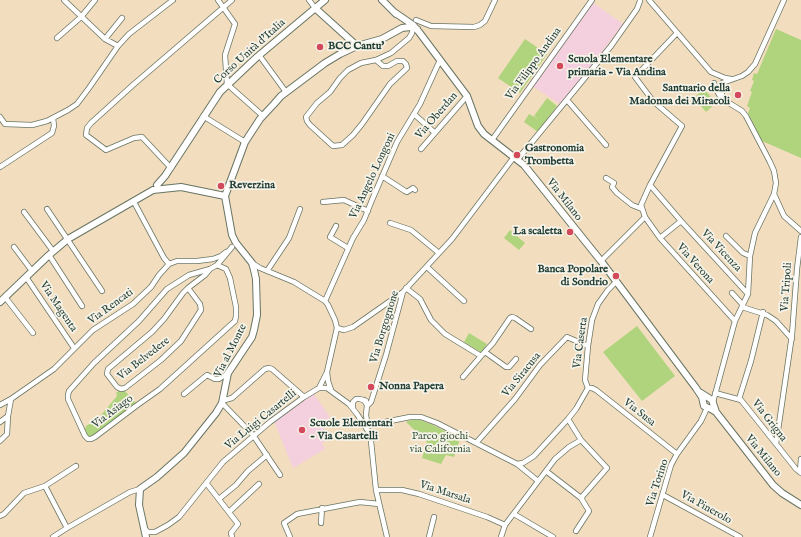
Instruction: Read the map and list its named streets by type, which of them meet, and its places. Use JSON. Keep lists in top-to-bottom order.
{
  "streets": {
    "main road": ["Corso Unità d'Italia", "Via Milano", "Via al Monte"],
    "street": [
      "Via Filippo Andina",
      "Via Oberdan",
      "Via Angelo Longoni",
      "Via Vicenza",
      "Via Verona",
      "Via Tripoli",
      "Via Magenta",
      "Via Rencati",
      "Via Borgognone",
      "Via Caserta",
      "Via Belvedere",
      "Via Siracusa",
      "Via Asiago",
      "Via Susa",
      "Via Luigi Casartelli",
      "Via Grigna",
      "Via Torino",
      "Via Marsala",
      "Via Pinerolo"
    ]
  },
  "crossings": [
    ["Via Filippo Andina", "Via Milano"],
    ["Via Oberdan", "Via Milano"],
    ["Via Angelo Longoni", "Via Milano"],
    ["Via Milano", "Via Borgognone"],
    ["Via Milano", "Via Caserta"],
    ["Via Milano", "Via Torino"],
    ["Via Vicenza", "Via Torino"],
    ["Via Verona", "Via Torino"],
    ["Via Tripoli", "Via Grigna"],
    ["Via Magenta", "Via Rencati"],
    ["Via Caserta", "Via Siracusa"],
    ["Via Caserta", "Via Susa"],
    ["Via Belvedere", "Via Asiago"],
    ["Via Susa", "Via Torino"],
    ["Via Grigna", "Via Torino"],
    ["Via Torino", "Via Pinerolo"]
  ],
  "parks": ["Parco giochi via California"],
  "places": [
    "BCC Cantu'",
    "Scuola Elementare primaria - Via Andina",
    "Santuario della Madonna dei Miracoli",
    "Gastronomia Trombetta",
    "Reverzina",
    "La scaletta",
    "Banca Popolare di Sondrio",
    "Nonna Papera",
    "Scuole Elementari - Via Casartelli"
  ]
}
